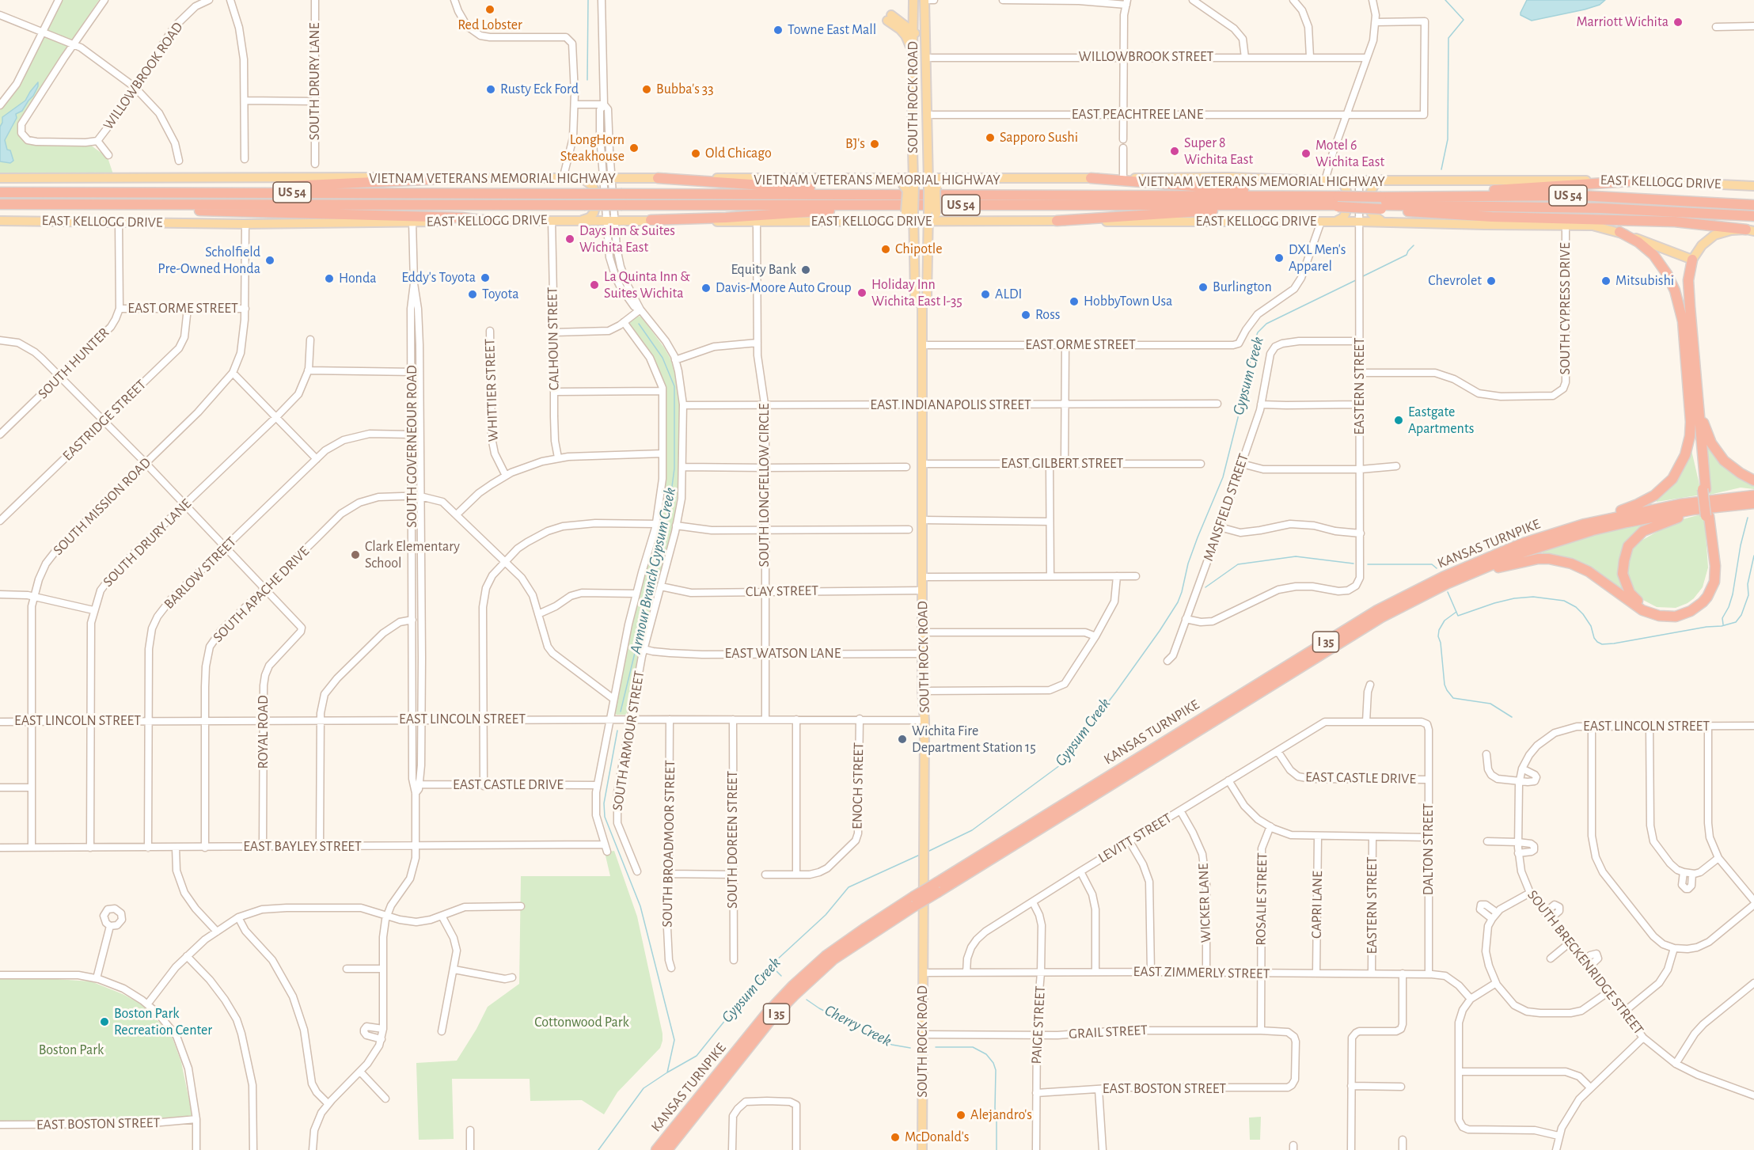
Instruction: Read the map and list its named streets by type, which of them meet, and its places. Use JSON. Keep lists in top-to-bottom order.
{
  "streets": {
    "highway": [
      "VIETNAM VETERANS MEMORIAL HIGHWAY",
      "US 54",
      "KANSAS TURNPIKE",
      "I 35"
    ],
    "main road": ["SOUTH ROCK ROAD", "EAST KELLOGG DRIVE"],
    "street": [
      "WILLOWBROOK STREET",
      "WILLOWBROOK ROAD",
      "SOUTH DRURY LANE",
      "EAST PEACHTREE LANE",
      "EAST ORME STREET",
      "SOUTH CYPRESS DRIVE",
      "CALHOUN STREET",
      "SOUTH HUNTER",
      "EASTERN STREET",
      "WHITTIER STREET",
      "EAST INDIANAPOLIS STREET",
      "EASTRIDGE STREET",
      "SOUTH GOVERNEOUR ROAD",
      "EAST GILBERT STREET",
      "SOUTH LONGFELLOW CIRCLE",
      "SOUTH MISSION ROAD",
      "MANSFIELD STREET",
      "BARLOW STREET",
      "CLAY STREET",
      "SOUTH APACHE DRIVE",
      "EAST WATSON LANE",
      "EAST LINCOLN STREET",
      "ROYAL ROAD",
      "SOUTH ARMOUR STREET",
      "EAST CASTLE DRIVE",
      "ENOCH STREET",
      "LEVITT STREET",
      "SOUTH DOREEN STREET",
      "SOUTH BROADMOOR STREET",
      "EAST BAYLEY STREET",
      "DALTON STREET",
      "ROSALIE STREET",
      "WICKER LANE",
      "CAPRI LANE",
      "SOUTH BRECKENRIDGE STREET",
      "EAST ZIMMERLY STREET",
      "PAIGE STREET",
      "GRAIL STREET",
      "EAST BOSTON STREET"
    ]
  },
  "crossings": [
    ["WILLOWBROOK STREET", "SOUTH ROCK ROAD"],
    ["SOUTH DRURY LANE", "EAST LINCOLN STREET"],
    ["SOUTH DRURY LANE", "EAST BAYLEY STREET"],
    ["SOUTH ROCK ROAD", "EAST PEACHTREE LANE"],
    ["SOUTH ROCK ROAD", "VIETNAM VETERANS MEMORIAL HIGHWAY"],
    ["SOUTH ROCK ROAD", "EAST KELLOGG DRIVE"],
    ["SOUTH ROCK ROAD", "EAST ORME STREET"],
    ["SOUTH ROCK ROAD", "EAST INDIANAPOLIS STREET"],
    ["SOUTH ROCK ROAD", "EAST GILBERT STREET"],
    ["SOUTH ROCK ROAD", "CLAY STREET"],
    ["SOUTH ROCK ROAD", "EAST WATSON LANE"],
    ["SOUTH ROCK ROAD", "EAST LINCOLN STREET"],
    ["SOUTH ROCK ROAD", "EAST ZIMMERLY STREET"],
    ["SOUTH ROCK ROAD", "GRAIL STREET"],
    ["EAST KELLOGG DRIVE", "EAST ORME STREET"],
    ["EAST KELLOGG DRIVE", "SOUTH CYPRESS DRIVE"],
    ["EAST KELLOGG DRIVE", "CALHOUN STREET"],
    ["EAST KELLOGG DRIVE", "SOUTH HUNTER"],
    ["EAST KELLOGG DRIVE", "EASTERN STREET"],
    ["EAST KELLOGG DRIVE", "SOUTH GOVERNEOUR ROAD"],
    ["EAST KELLOGG DRIVE", "SOUTH LONGFELLOW CIRCLE"],
    ["EAST KELLOGG DRIVE", "SOUTH MISSION ROAD"],
    ["EAST KELLOGG DRIVE", "SOUTH ARMOUR STREET"],
    ["EAST ORME STREET", "SOUTH HUNTER"],
    ["EAST ORME STREET", "EASTRIDGE STREET"],
    ["EAST ORME STREET", "SOUTH MISSION ROAD"],
    ["SOUTH CYPRESS DRIVE", "EASTERN STREET"],
    ["EASTERN STREET", "MANSFIELD STREET"],
    ["EASTERN STREET", "EAST ZIMMERLY STREET"],
    ["EAST INDIANAPOLIS STREET", "SOUTH LONGFELLOW CIRCLE"],
    ["EAST INDIANAPOLIS STREET", "SOUTH ARMOUR STREET"],
    ["SOUTH GOVERNEOUR ROAD", "BARLOW STREET"],
    ["SOUTH GOVERNEOUR ROAD", "SOUTH APACHE DRIVE"],
    ["SOUTH GOVERNEOUR ROAD", "EAST LINCOLN STREET"],
    ["SOUTH GOVERNEOUR ROAD", "EAST CASTLE DRIVE"],
    ["SOUTH LONGFELLOW CIRCLE", "CLAY STREET"],
    ["SOUTH LONGFELLOW CIRCLE", "EAST WATSON LANE"],
    ["SOUTH LONGFELLOW CIRCLE", "EAST LINCOLN STREET"],
    ["SOUTH MISSION ROAD", "EAST LINCOLN STREET"],
    ["SOUTH MISSION ROAD", "EAST BAYLEY STREET"],
    ["BARLOW STREET", "EAST LINCOLN STREET"],
    ["BARLOW STREET", "EAST BAYLEY STREET"],
    ["CLAY STREET", "SOUTH ARMOUR STREET"],
    ["SOUTH APACHE DRIVE", "EAST LINCOLN STREET"],
    ["SOUTH APACHE DRIVE", "ROYAL ROAD"],
    ["SOUTH APACHE DRIVE", "SOUTH ARMOUR STREET"],
    ["SOUTH APACHE DRIVE", "EAST BAYLEY STREET"],
    ["EAST WATSON LANE", "SOUTH ARMOUR STREET"],
    ["EAST LINCOLN STREET", "ROYAL ROAD"],
    ["EAST LINCOLN STREET", "SOUTH ARMOUR STREET"],
    ["EAST LINCOLN STREET", "ENOCH STREET"],
    ["EAST LINCOLN STREET", "SOUTH DOREEN STREET"],
    ["EAST LINCOLN STREET", "SOUTH BROADMOOR STREET"],
    ["EAST LINCOLN STREET", "SOUTH BRECKENRIDGE STREET"],
    ["ROYAL ROAD", "EAST BAYLEY STREET"],
    ["SOUTH ARMOUR STREET", "EAST CASTLE DRIVE"],
    ["SOUTH ARMOUR STREET", "EAST BAYLEY STREET"],
    ["EAST CASTLE DRIVE", "LEVITT STREET"],
    ["EAST CASTLE DRIVE", "DALTON STREET"],
    ["LEVITT STREET", "DALTON STREET"],
    ["LEVITT STREET", "WICKER LANE"],
    ["LEVITT STREET", "EAST ZIMMERLY STREET"],
    ["LEVITT STREET", "PAIGE STREET"],
    ["DALTON STREET", "EAST ZIMMERLY STREET"],
    ["ROSALIE STREET", "EAST ZIMMERLY STREET"],
    ["ROSALIE STREET", "GRAIL STREET"],
    ["WICKER LANE", "EAST ZIMMERLY STREET"],
    ["CAPRI LANE", "EAST ZIMMERLY STREET"],
    ["EAST ZIMMERLY STREET", "PAIGE STREET"],
    ["PAIGE STREET", "GRAIL STREET"],
    ["PAIGE STREET", "EAST BOSTON STREET"],
    ["GRAIL STREET", "EAST BOSTON STREET"]
  ],
  "water": ["Gypsum Creek", "Armour Branch Gypsum Creek", "Cherry Creek"],
  "parks": ["Cottonwood Park", "Boston Park"],
  "places": [
    "Red Lobster",
    "Marriott Wichita",
    "Towne East Mall",
    "Rusty Eck Ford",
    "Bubba's 33",
    "Sapporo Sushi",
    "BJ's",
    "LongHorn Steakhouse",
    "Super 8 Wichita East",
    "Old Chicago",
    "Motel 6 Wichita East",
    "Days Inn & Suites Wichita East",
    "Chipotle",
    "DXL Men's Apparel",
    "Scholfield Pre-Owned Honda",
    "Equity Bank",
    "Eddy's Toyota",
    "Honda",
    "Chevrolet",
    "Mitsubishi",
    "La Quinta Inn & Suites Wichita",
    "Burlington",
    "Davis-Moore Auto Group",
    "Holiday Inn Wichita East I-35",
    "Toyota",
    "ALDI",
    "HobbyTown Usa",
    "Ross",
    "Eastgate Apartments",
    "Clark Elementary School",
    "Wichita Fire Department Station 15",
    "Boston Park Recreation Center",
    "Alejandro's",
    "McDonald's"
  ]
}
